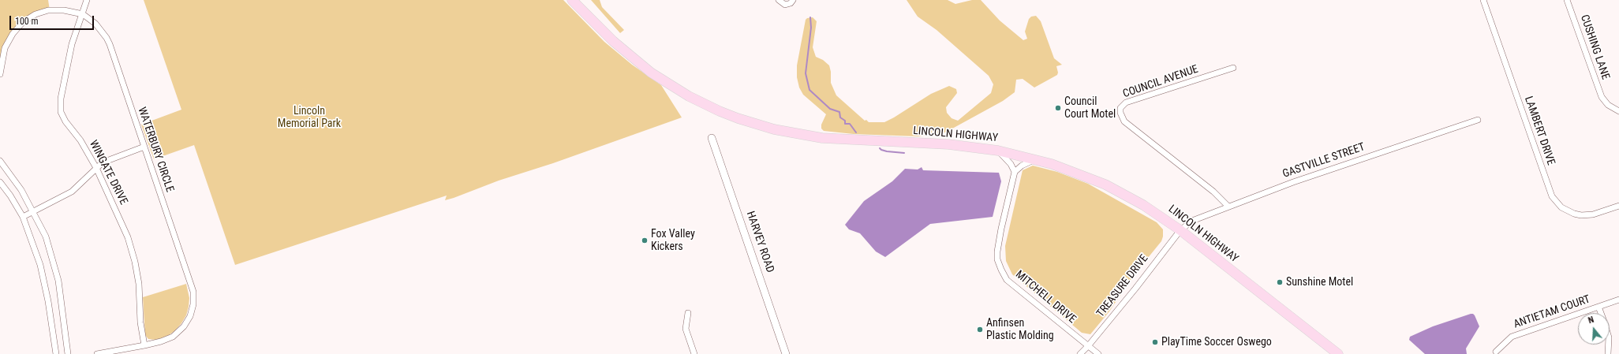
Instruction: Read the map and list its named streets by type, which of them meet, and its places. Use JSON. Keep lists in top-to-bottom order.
{
  "streets": {
    "main road": ["LINCOLN HIGHWAY"],
    "street": [
      "CUSHING LANE",
      "COUNCIL AVENUE",
      "LAMBERT DRIVE",
      "WATERBURY CIRCLE",
      "GASTVILLE STREET",
      "WINGATE DRIVE",
      "HARVEY ROAD",
      "TREASURE DRIVE",
      "MITCHELL DRIVE",
      "ANTIETAM COURT"
    ]
  },
  "crossings": [
    ["COUNCIL AVENUE", "GASTVILLE STREET"],
    ["LINCOLN HIGHWAY", "GASTVILLE STREET"],
    ["LINCOLN HIGHWAY", "TREASURE DRIVE"],
    ["WATERBURY CIRCLE", "WINGATE DRIVE"],
    ["GASTVILLE STREET", "TREASURE DRIVE"],
    ["TREASURE DRIVE", "MITCHELL DRIVE"]
  ],
  "parks": ["Lincoln Memorial Park"],
  "places": [
    "Council Court Motel",
    "Fox Valley Kickers",
    "Sunshine Motel",
    "Anfinsen Plastic Molding",
    "PlayTime Soccer Oswego"
  ],
  "scale_bar": "100 m",
  "north": "top"
}
